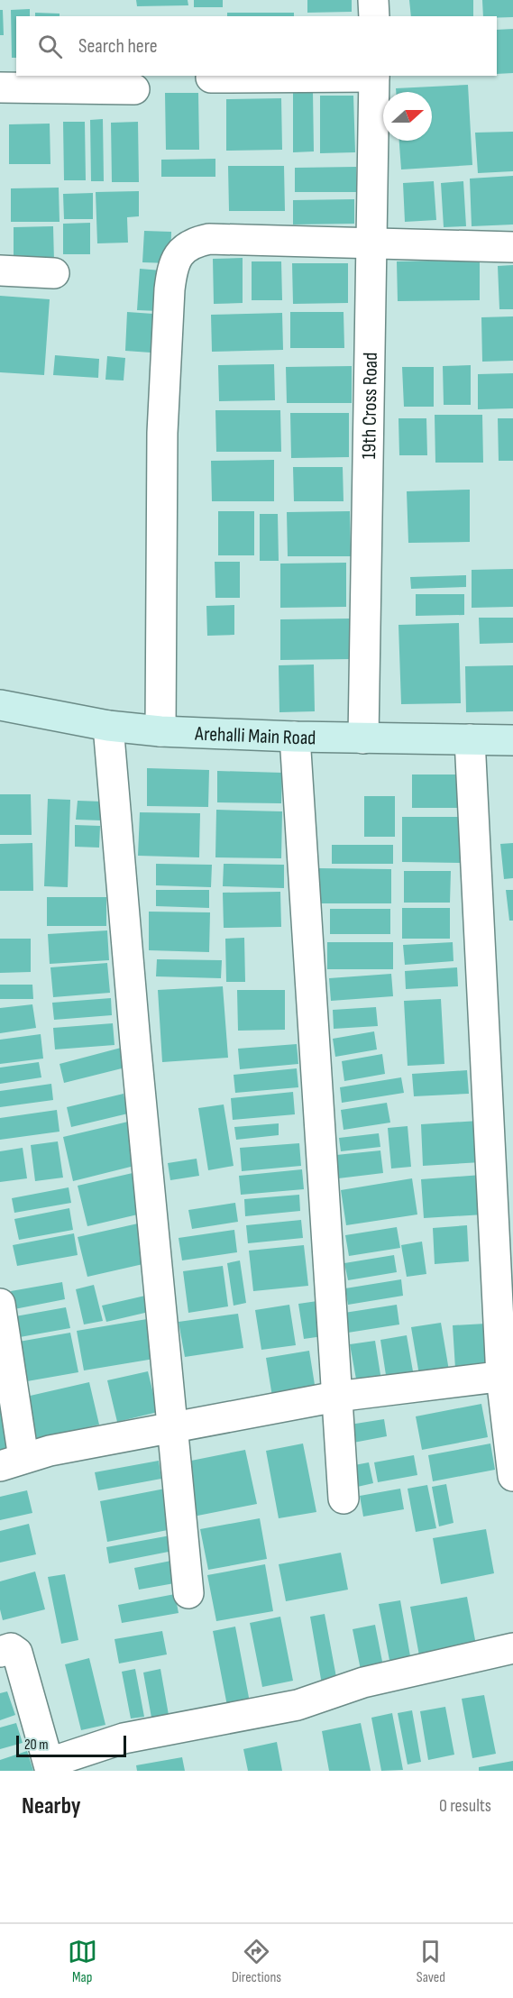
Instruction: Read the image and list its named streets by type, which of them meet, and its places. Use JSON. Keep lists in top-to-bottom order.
{
  "streets": {
    "street": ["19th Cross Road", "Arehalli Main Road"]
  },
  "crossings": [
    ["19th Cross Road", "Arehalli Main Road"]
  ],
  "scale_bar": "20 m",
  "north": "right",
  "page": {
    "search": "Search here",
    "scale": "20 m",
    "heading": ["Nearby", "0 results"],
    "nav": ["Map", "Directions", "Saved"]
  }
}
